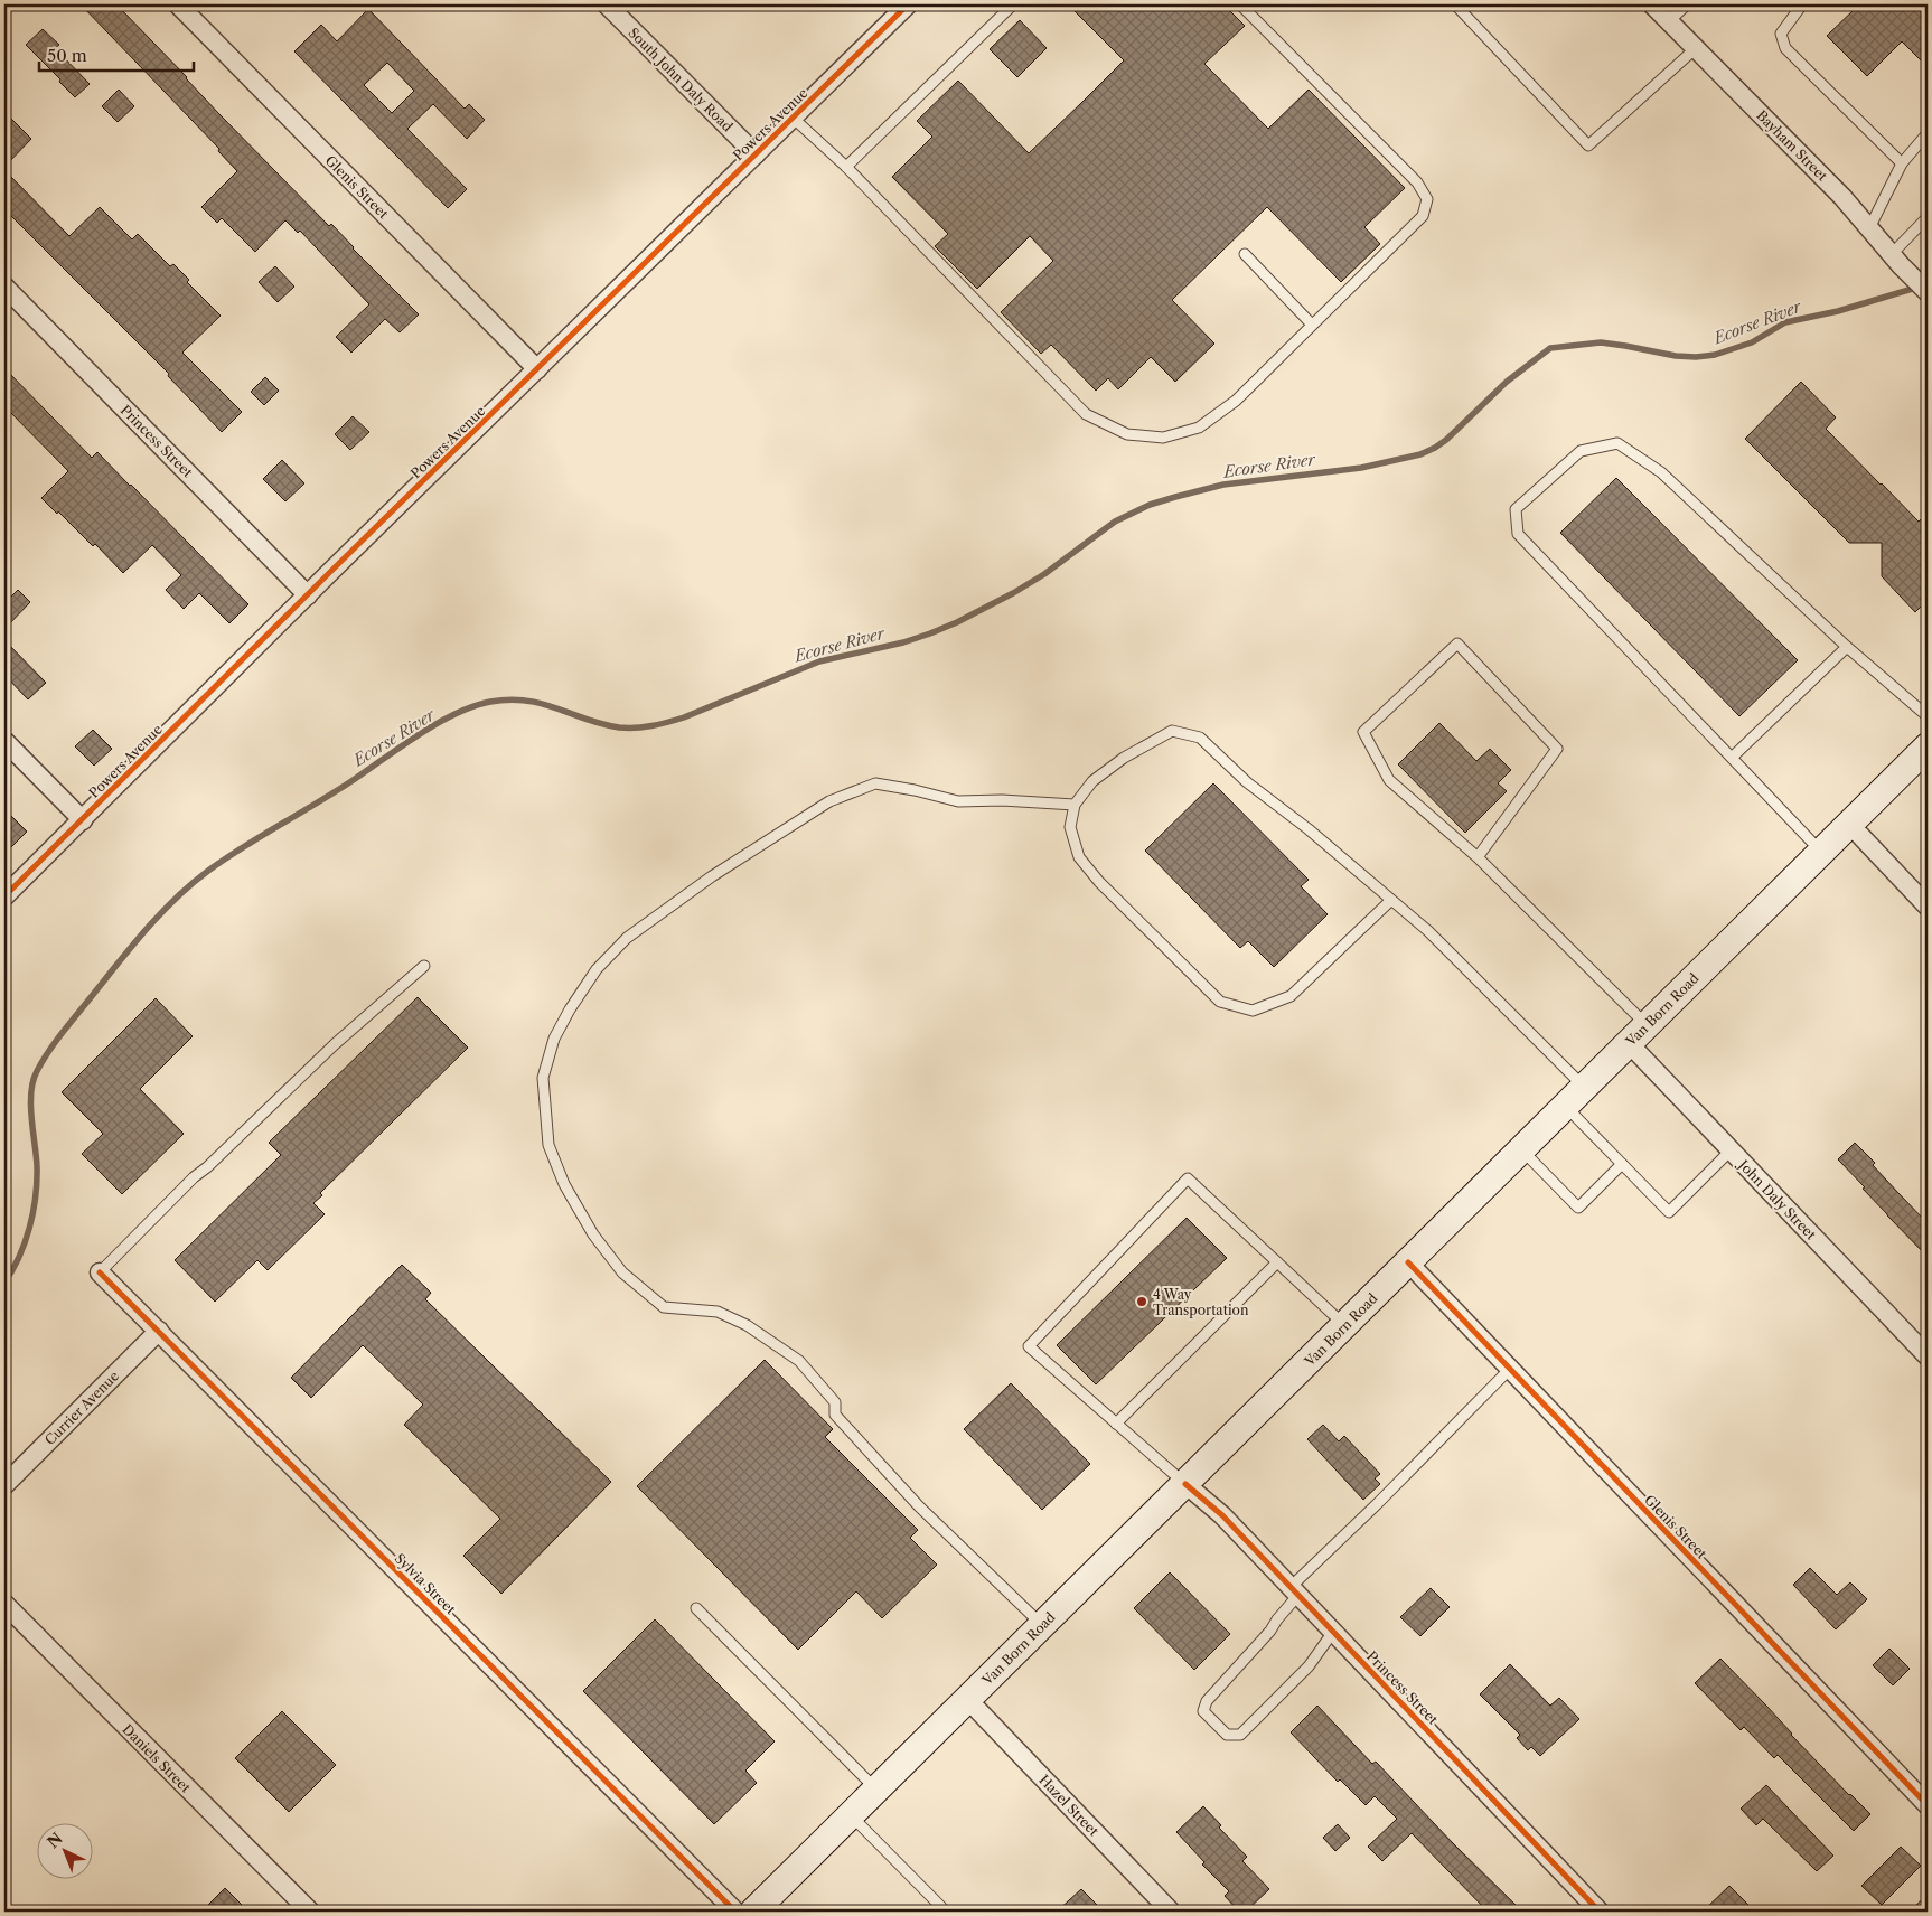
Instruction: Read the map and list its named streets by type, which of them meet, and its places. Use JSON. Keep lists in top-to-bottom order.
{
  "streets": {
    "main road": ["Van Born Road"],
    "street": [
      "South John Daly Road",
      "Powers Avenue",
      "Bayham Street",
      "Glenis Street",
      "Princess Street",
      "John Daly Street",
      "Currier Avenue",
      "Sylvia Street",
      "Daniels Street",
      "Hazel Street"
    ]
  },
  "crossings": [
    ["South John Daly Road", "Powers Avenue"],
    ["Powers Avenue", "Glenis Street"],
    ["Powers Avenue", "Princess Street"],
    ["Glenis Street", "Van Born Road"],
    ["Princess Street", "Van Born Road"],
    ["Van Born Road", "John Daly Street"],
    ["Van Born Road", "Hazel Street"],
    ["Currier Avenue", "Sylvia Street"]
  ],
  "water": ["Ecorse River"],
  "places": ["4 Way Transportation"],
  "scale_bar": "50 m",
  "north": "top left"
}
